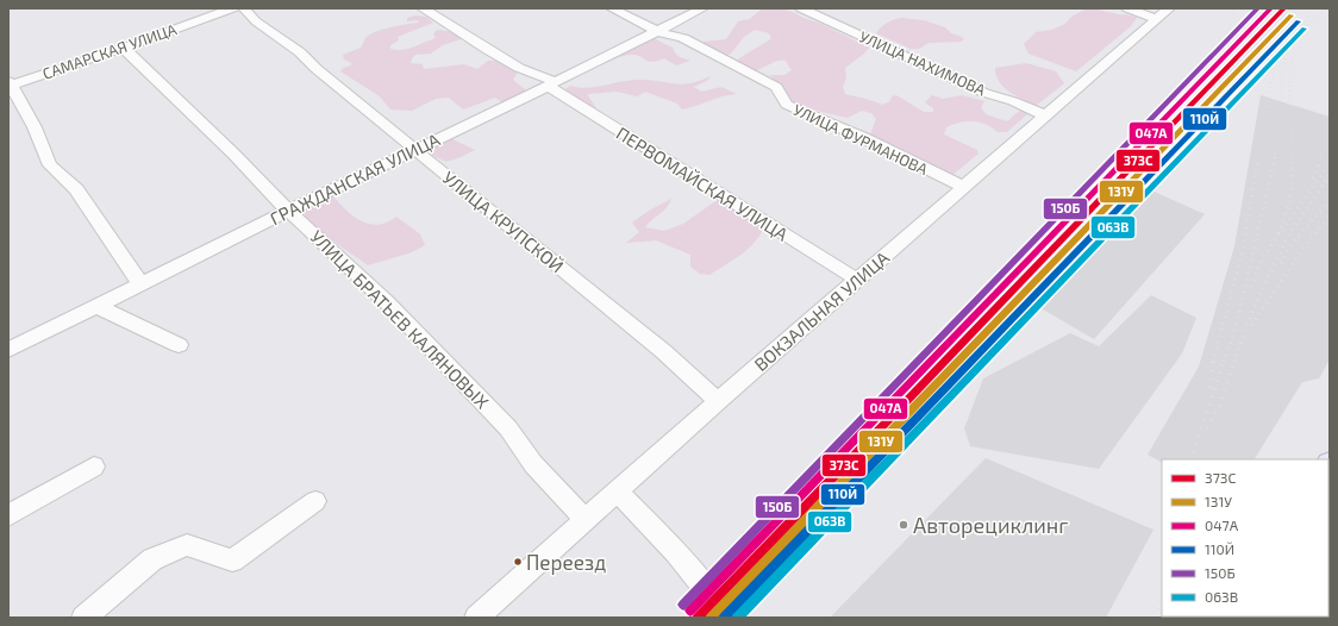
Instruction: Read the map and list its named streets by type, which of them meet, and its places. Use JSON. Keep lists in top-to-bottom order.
{
  "streets": {
    "street": [
      "САМАРСКАЯ УЛИЦА",
      "УЛИЦА НАХИМОВА",
      "УЛИЦА ФУРМАНОВА",
      "ГРАЖДАНСКАЯ УЛИЦА",
      "ПЕРВОМАЙСКАЯ УЛИЦА",
      "УЛИЦА КРУПСКОЙ",
      "ВОКЗАЛЬНАЯ УЛИЦА",
      "УЛИЦА БРАТЬЕВ КАЛЯНОВЫХ"
    ]
  },
  "crossings": [
    ["САМАРСКАЯ УЛИЦА", "УЛИЦА БРАТЬЕВ КАЛЯНОВЫХ"],
    ["УЛИЦА НАХИМОВА", "ВОКЗАЛЬНАЯ УЛИЦА"],
    ["УЛИЦА ФУРМАНОВА", "ГРАЖДАНСКАЯ УЛИЦА"],
    ["УЛИЦА ФУРМАНОВА", "ВОКЗАЛЬНАЯ УЛИЦА"],
    ["ГРАЖДАНСКАЯ УЛИЦА", "ПЕРВОМАЙСКАЯ УЛИЦА"],
    ["ГРАЖДАНСКАЯ УЛИЦА", "УЛИЦА КРУПСКОЙ"],
    ["ГРАЖДАНСКАЯ УЛИЦА", "УЛИЦА БРАТЬЕВ КАЛЯНОВЫХ"],
    ["ПЕРВОМАЙСКАЯ УЛИЦА", "ВОКЗАЛЬНАЯ УЛИЦА"],
    ["УЛИЦА КРУПСКОЙ", "ВОКЗАЛЬНАЯ УЛИЦА"],
    ["ВОКЗАЛЬНАЯ УЛИЦА", "УЛИЦА БРАТЬЕВ КАЛЯНОВЫХ"]
  ],
  "places": ["Авторециклинг", "Переезд"],
  "lines": [
    "transit line 373C",
    "transit line 047А",
    "transit line 150Б",
    "transit line 131У",
    "transit line 110Й",
    "transit line 063В"
  ],
  "legend": [
    "373C",
    "131У",
    "047А",
    "110Й",
    "150Б",
    "063В"
  ]
}
